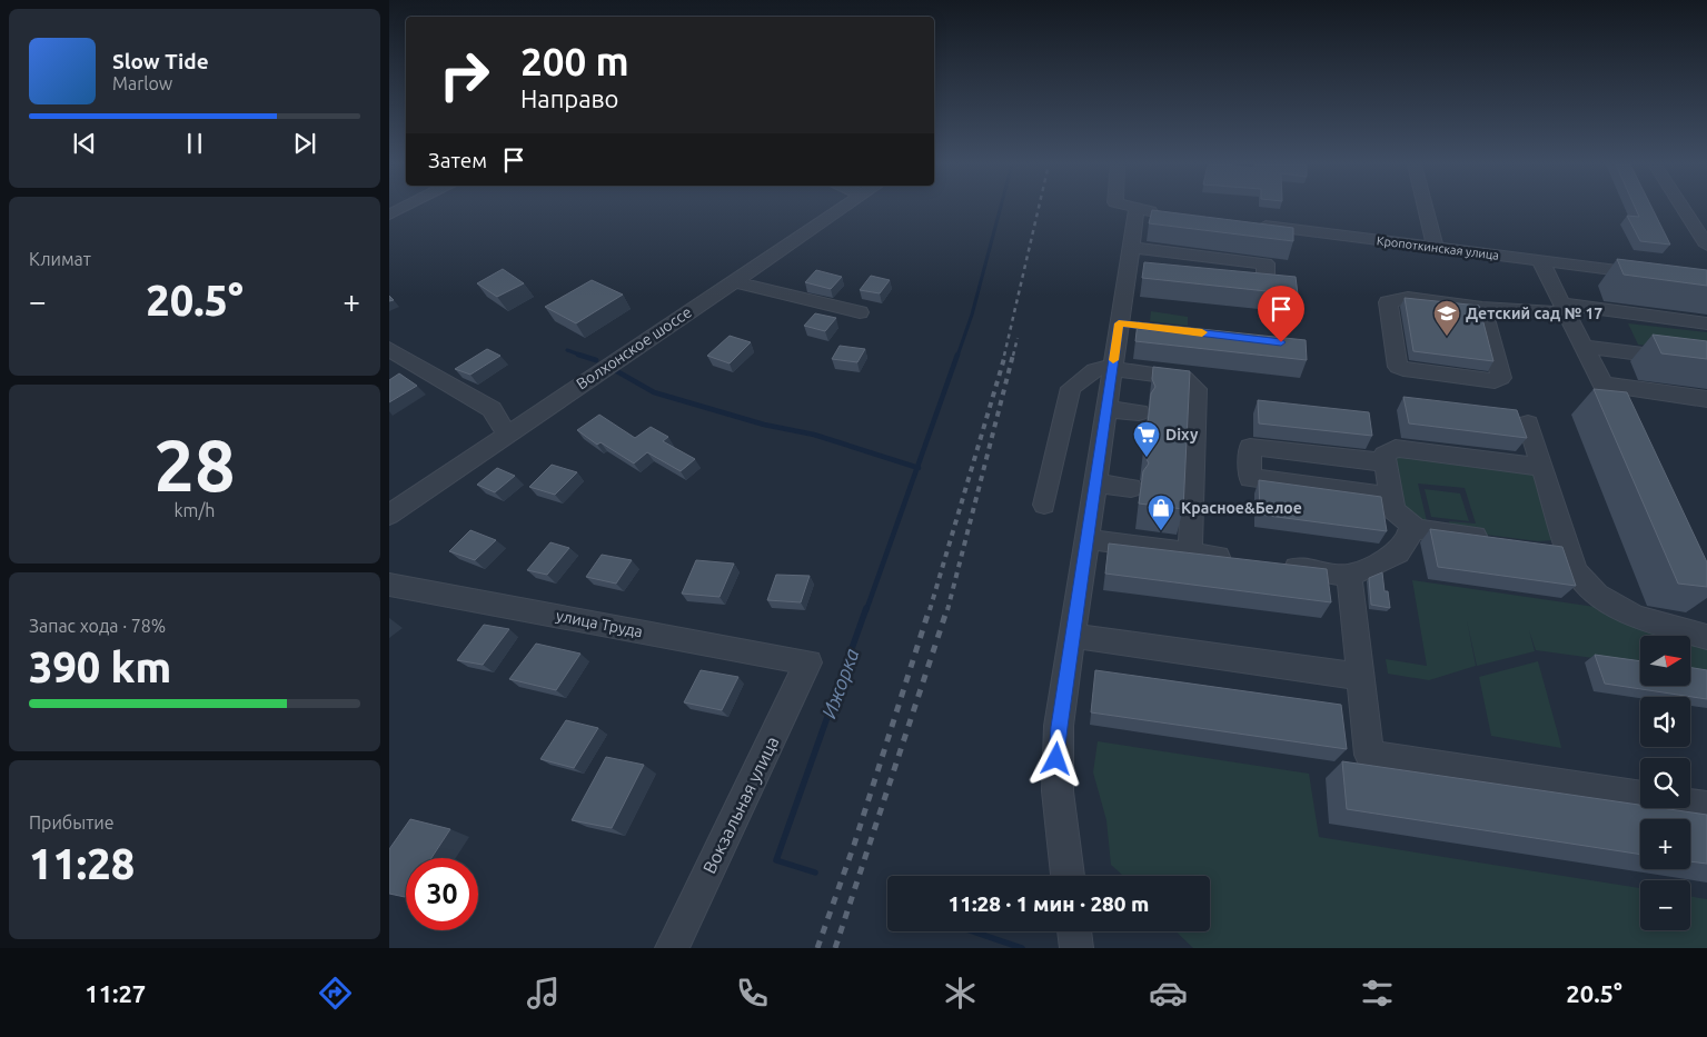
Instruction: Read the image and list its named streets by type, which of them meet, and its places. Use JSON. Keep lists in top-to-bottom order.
{
  "streets": {
    "street": [
      "Кропоткинская улица",
      "Волхонское шоссе",
      "улица Труда",
      "Вокзальная улица"
    ]
  },
  "crossings": [
    ["улица Труда", "Вокзальная улица"]
  ],
  "water": ["Ижорка"],
  "places": {
    "school or university": ["Детский сад № 17"],
    "supermarket": ["Dixy"],
    "shop": ["Красное&Белое"]
  },
  "north": "right",
  "page": {
    "turn": ["200 m", "Направо"],
    "song": ["Slow Tide", "Marlow"],
    "then": "Затем",
    "tile": [
      "Климат",
      ["28", "km/h"],
      ["Запас хода · 78%", "390 km"],
      ["Прибытие", "11:28"]
    ],
    "heat": ["−", "20.5°", "+"],
    "map_buttons": ["+", "−"],
    "limit": "30",
    "trip": "11:28 · 1 мин · 280 m",
    "tabs": ["11:27", "20.5°"]
  }
}
